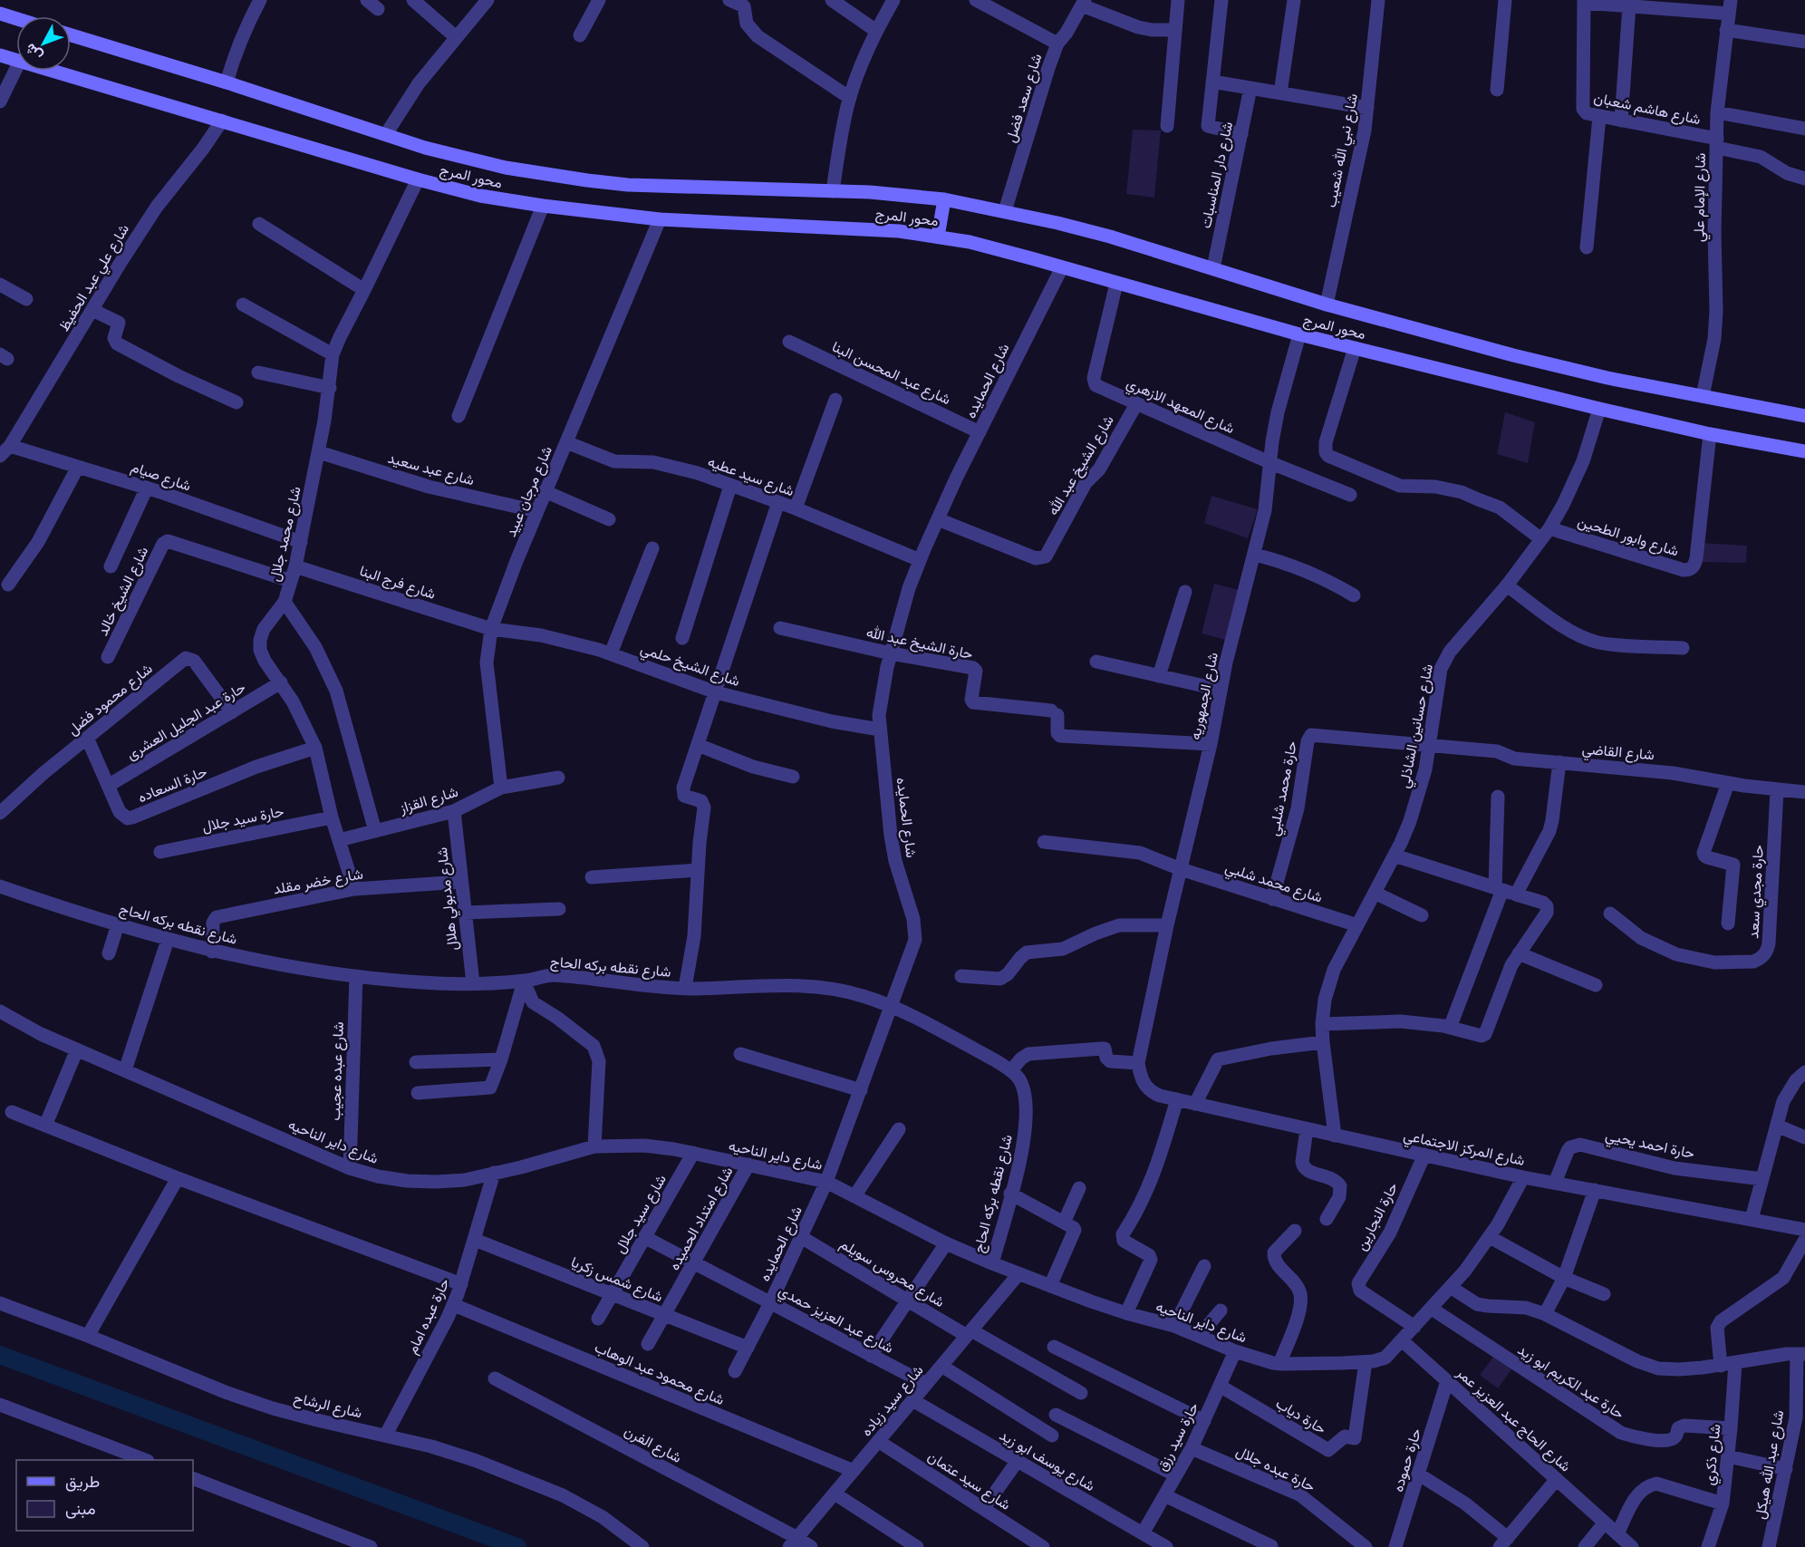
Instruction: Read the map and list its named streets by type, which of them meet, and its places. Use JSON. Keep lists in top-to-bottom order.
{
  "streets": {
    "main road": ["محور المرج"],
    "street": [
      "شارع سعد فضل",
      "شارع هاشم شعبان",
      "شارع نبي الله شعيب",
      "شارع دار المناسبات",
      "شارع الإمام علي",
      "شارع علي عبد الحفيظ",
      "شارع عبد المحسن البنا",
      "شارع الحمايده",
      "شارع المعهد الازهري",
      "شارع الشيخ عبد الله",
      "شارع عبد سعيد",
      "شارع صيام",
      "شارع سيد عطيه",
      "شارع مرجان عبيد",
      "شارع محمد جلال",
      "شارع وابور الطحين",
      "شارع فرج البنا",
      "شارع الشيخ خالد",
      "حارة الشيخ عبد الله",
      "شارع الشيخ حلمي",
      "شارع الجمهوريه",
      "شارع محمود فضل",
      "حارة عبد الجليل العشرى",
      "شارع حسانين الشاذلي",
      "شارع القاضي",
      "حارة السعاده",
      "حارة محمد شلبي",
      "شارع القزاز",
      "حارة سيد جلال",
      "شارع خضر مقلد",
      "شارع محمد شلبي",
      "حارة مجدي سعد",
      "شارع مدبولي هلال",
      "شارع نقطه بركه الحاج",
      "شارع عبده عجيب",
      "شارع داير الناحيه",
      "حارة احمد يحيي",
      "شارع المركز الاجتماعي",
      "شارع سيد جلال",
      "حارة النجارين",
      "شارع امتداد الحميده",
      "شارع محروس سويلم",
      "شارع شمس زكريا",
      "حارة عبده امام",
      "شارع عبد العزيز حمدي",
      "شارع محمود عبد الوهاب",
      "حارة عبد الكريم ابو زيد",
      "شارع سيد زياده",
      "شارع الرشاح",
      "حارة دياب",
      "شارع الحاج عبد العزيز عمر",
      "حارة سيد رزق",
      "شارع الفرن",
      "شارع ذكري",
      "شارع يوسف ابو زيد",
      "حارة حموده",
      "شارع عبد الله هيكل",
      "حارة عبده جلال",
      "شارع سيد عتمان"
    ]
  },
  "crossings": [
    ["شارع سعد فضل", "محور المرج"],
    ["شارع هاشم شعبان", "شارع الإمام علي"],
    ["شارع نبي الله شعيب", "محور المرج"],
    ["شارع دار المناسبات", "محور المرج"],
    ["محور المرج", "شارع الإمام علي"],
    ["محور المرج", "شارع علي عبد الحفيظ"],
    ["محور المرج", "شارع الحمايده"],
    ["محور المرج", "شارع المعهد الازهري"],
    ["محور المرج", "شارع مرجان عبيد"],
    ["محور المرج", "شارع محمد جلال"],
    ["محور المرج", "شارع وابور الطحين"],
    ["محور المرج", "شارع الجمهوريه"],
    ["محور المرج", "شارع حسانين الشاذلي"],
    ["شارع علي عبد الحفيظ", "شارع صيام"],
    ["شارع عبد المحسن البنا", "شارع الحمايده"],
    ["شارع الحمايده", "شارع الشيخ عبد الله"],
    ["شارع الحمايده", "شارع سيد عطيه"],
    ["شارع الحمايده", "حارة الشيخ عبد الله"],
    ["شارع الحمايده", "شارع الشيخ حلمي"],
    ["شارع الحمايده", "شارع نقطه بركه الحاج"],
    ["شارع الحمايده", "شارع داير الناحيه"],
    ["شارع الحمايده", "شارع محروس سويلم"],
    ["شارع الحمايده", "شارع شمس زكريا"],
    ["شارع الحمايده", "شارع عبد العزيز حمدي"],
    ["شارع المعهد الازهري", "شارع الشيخ عبد الله"],
    ["شارع المعهد الازهري", "شارع الجمهوريه"],
    ["شارع عبد سعيد", "شارع مرجان عبيد"],
    ["شارع عبد سعيد", "شارع محمد جلال"],
    ["شارع صيام", "شارع محمد جلال"],
    ["شارع سيد عطيه", "شارع مرجان عبيد"],
    ["شارع مرجان عبيد", "شارع فرج البنا"],
    ["شارع مرجان عبيد", "شارع الشيخ حلمي"],
    ["شارع مرجان عبيد", "شارع القزاز"],
    ["شارع محمد جلال", "شارع فرج البنا"],
    ["شارع محمد جلال", "شارع الشيخ خالد"],
    ["شارع محمد جلال", "حارة عبد الجليل العشرى"],
    ["شارع محمد جلال", "حارة السعاده"],
    ["شارع محمد جلال", "شارع القزاز"],
    ["شارع محمد جلال", "حارة سيد جلال"],
    ["شارع محمد جلال", "شارع خضر مقلد"],
    ["شارع وابور الطحين", "شارع حسانين الشاذلي"],
    ["شارع فرج البنا", "شارع الشيخ حلمي"],
    ["حارة الشيخ عبد الله", "شارع الجمهوريه"],
    ["شارع الجمهوريه", "شارع محمد شلبي"],
    ["شارع الجمهوريه", "شارع المركز الاجتماعي"],
    ["شارع محمود فضل", "حارة عبد الجليل العشرى"],
    ["شارع محمود فضل", "حارة السعاده"],
    ["حارة عبد الجليل العشرى", "حارة السعاده"],
    ["شارع حسانين الشاذلي", "شارع القاضي"],
    ["شارع حسانين الشاذلي", "حارة محمد شلبي"],
    ["شارع حسانين الشاذلي", "شارع محمد شلبي"],
    ["شارع حسانين الشاذلي", "شارع المركز الاجتماعي"],
    ["شارع القاضي", "حارة محمد شلبي"],
    ["شارع القاضي", "حارة مجدي سعد"],
    ["حارة محمد شلبي", "شارع محمد شلبي"],
    ["شارع القزاز", "شارع مدبولي هلال"],
    ["شارع خضر مقلد", "شارع مدبولي هلال"],
    ["شارع خضر مقلد", "شارع نقطه بركه الحاج"],
    ["شارع مدبولي هلال", "شارع نقطه بركه الحاج"],
    ["شارع نقطه بركه الحاج", "شارع عبده عجيب"],
    ["شارع نقطه بركه الحاج", "شارع داير الناحيه"],
    ["شارع عبده عجيب", "شارع داير الناحيه"],
    ["شارع داير الناحيه", "شارع المركز الاجتماعي"],
    ["شارع داير الناحيه", "شارع سيد جلال"],
    ["شارع داير الناحيه", "حارة النجارين"],
    ["شارع داير الناحيه", "شارع امتداد الحميده"],
    ["شارع داير الناحيه", "حارة عبده امام"],
    ["شارع داير الناحيه", "حارة عبد الكريم ابو زيد"],
    ["شارع داير الناحيه", "شارع سيد زياده"],
    ["شارع داير الناحيه", "حارة دياب"],
    ["شارع داير الناحيه", "شارع الحاج عبد العزيز عمر"],
    ["شارع داير الناحيه", "حارة سيد رزق"],
    ["حارة احمد يحيي", "شارع المركز الاجتماعي"],
    ["شارع المركز الاجتماعي", "حارة النجارين"],
    ["شارع سيد جلال", "شارع شمس زكريا"],
    ["شارع سيد جلال", "شارع عبد العزيز حمدي"],
    ["شارع امتداد الحميده", "شارع شمس زكريا"],
    ["شارع امتداد الحميده", "شارع عبد العزيز حمدي"],
    ["شارع محروس سويلم", "شارع سيد زياده"],
    ["شارع شمس زكريا", "حارة عبده امام"],
    ["حارة عبده امام", "شارع محمود عبد الوهاب"],
    ["حارة عبده امام", "شارع الرشاح"],
    ["شارع عبد العزيز حمدي", "شارع سيد زياده"],
    ["شارع محمود عبد الوهاب", "شارع سيد زياده"],
    ["حارة عبد الكريم ابو زيد", "شارع ذكري"],
    ["شارع سيد زياده", "شارع الفرن"],
    ["شارع سيد زياده", "شارع يوسف ابو زيد"],
    ["شارع سيد زياده", "شارع سيد عتمان"],
    ["حارة دياب", "حارة سيد رزق"],
    ["شارع الحاج عبد العزيز عمر", "حارة حموده"],
    ["حارة سيد رزق", "شارع يوسف ابو زيد"],
    ["حارة سيد رزق", "حارة عبده جلال"]
  ],
  "legend": ["طريق", "مبنى"],
  "north": "bottom left"
}
